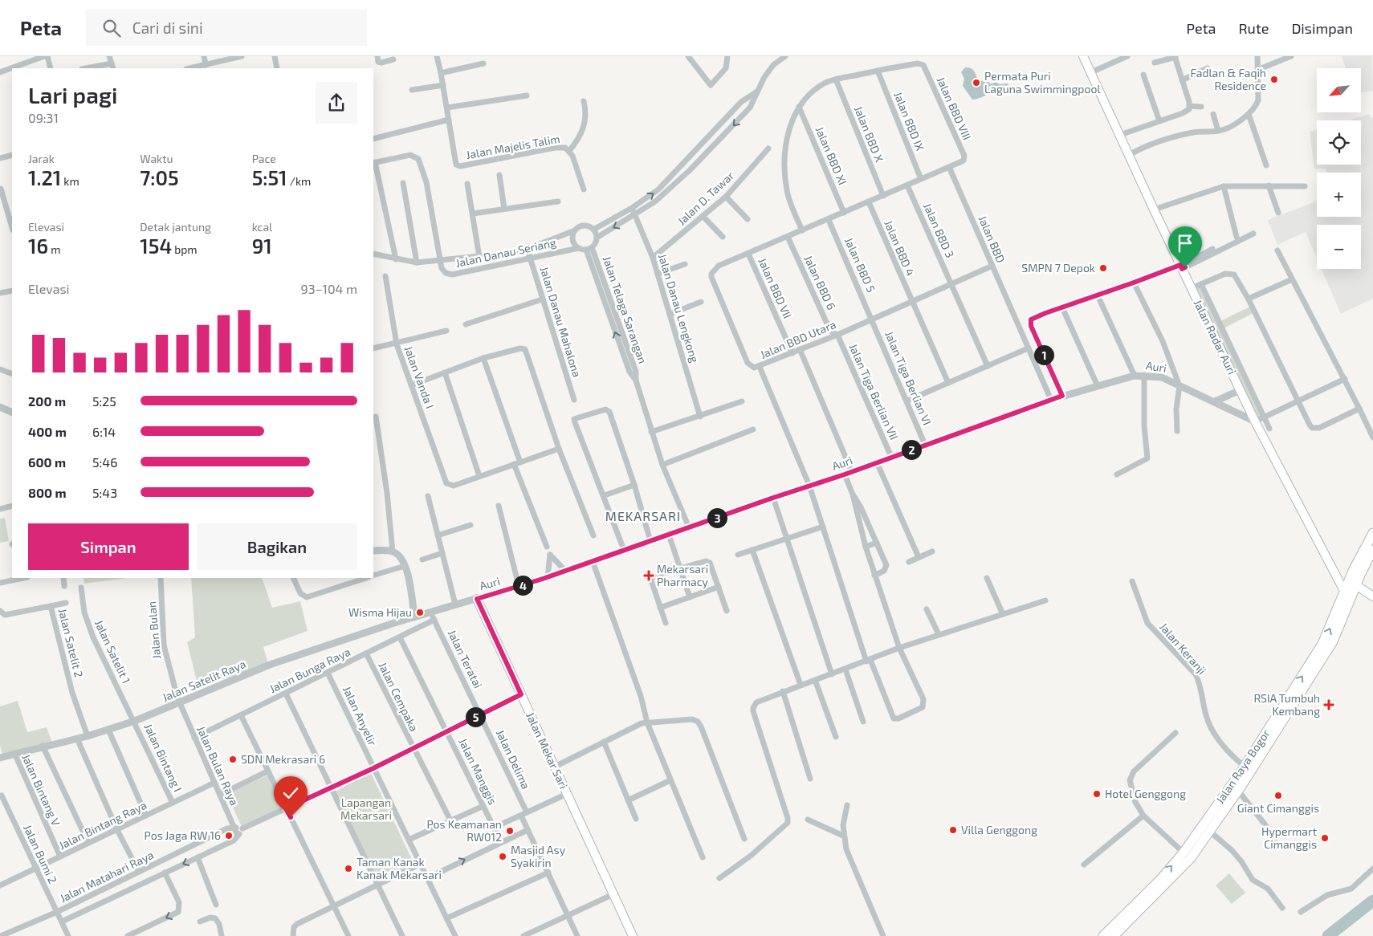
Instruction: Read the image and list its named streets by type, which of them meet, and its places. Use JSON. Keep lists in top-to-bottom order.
{
  "streets": {
    "highway": ["Jalan Raya Bogor"],
    "main road": ["Jalan Radar Auri", "Jalan Mekar Sari"],
    "street": [
      "Jalan BBD VIII",
      "Jalan BBD IX",
      "Jalan BBD X",
      "Jalan Majelis Talim",
      "Jalan BBD XI",
      "Jalan D. Tawar",
      "Jalan BBD 3",
      "Jalan BBD",
      "Jalan BBD 4",
      "Jalan Danau Seriang",
      "Jalan BBD 5",
      "Jalan BBD 6",
      "Jalan BBD VII",
      "Jalan Danau Lengkong",
      "Jalan Telaga Sarangan",
      "Jalan Danau Mahalona",
      "Jalan BBD Utara",
      "Auri",
      "Jalan Vanda I",
      "Jalan Tiga Berlian VI",
      "Jalan Tiga Berlian VII",
      "Jalan Bulan",
      "Jalan Satelit 2",
      "Jalan Keranji",
      "Jalan Satelit 1",
      "Jalan Teratai",
      "Jalan Bunga Raya",
      "Jalan Satelit Raya",
      "Jalan Cempaka",
      "Jalan Anyelir",
      "Jalan Bintang I",
      "Jalan Delima",
      "Jalan Bulan Raya",
      "Jalan Manggis",
      "Jalan Bintang V",
      "Jalan Bintang Raya",
      "Jalan Bumi 2",
      "Jalan Matahari Raya"
    ]
  },
  "crossings": [
    ["Jalan BBD VIII", "Jalan BBD IX"],
    ["Jalan BBD VIII", "Jalan BBD X"],
    ["Jalan BBD VIII", "Jalan BBD XI"],
    ["Jalan BBD VIII", "Jalan BBD"],
    ["Jalan BBD VIII", "Jalan BBD Utara"],
    ["Jalan BBD XI", "Jalan BBD Utara"],
    ["Jalan D. Tawar", "Jalan Danau Lengkong"],
    ["Jalan BBD 3", "Jalan BBD Utara"],
    ["Jalan BBD", "Jalan BBD Utara"],
    ["Jalan BBD", "Auri"],
    ["Jalan BBD 4", "Jalan BBD Utara"],
    ["Jalan Danau Seriang", "Jalan Telaga Sarangan"],
    ["Jalan Danau Seriang", "Jalan Danau Mahalona"],
    ["Jalan BBD 5", "Jalan BBD Utara"],
    ["Jalan BBD 5", "Jalan Tiga Berlian VI"],
    ["Jalan BBD 6", "Jalan BBD Utara"],
    ["Jalan BBD 6", "Jalan Tiga Berlian VII"],
    ["Jalan BBD VII", "Jalan BBD Utara"],
    ["Jalan Telaga Sarangan", "Auri"],
    ["Jalan Radar Auri", "Auri"],
    ["Jalan Radar Auri", "Jalan Raya Bogor"],
    ["Jalan BBD Utara", "Jalan Tiga Berlian VI"],
    ["Jalan BBD Utara", "Jalan Tiga Berlian VII"],
    ["Auri", "Jalan Tiga Berlian VI"],
    ["Auri", "Jalan Tiga Berlian VII"],
    ["Auri", "Jalan Mekar Sari"],
    ["Jalan Bulan", "Jalan Satelit Raya"],
    ["Jalan Bulan", "Jalan Bulan Raya"],
    ["Jalan Satelit 2", "Jalan Satelit Raya"],
    ["Jalan Keranji", "Jalan Raya Bogor"],
    ["Jalan Satelit 1", "Jalan Satelit Raya"],
    ["Jalan Satelit 1", "Jalan Bintang I"],
    ["Jalan Teratai", "Jalan Bunga Raya"],
    ["Jalan Teratai", "Jalan Delima"],
    ["Jalan Bunga Raya", "Jalan Cempaka"],
    ["Jalan Bunga Raya", "Jalan Anyelir"],
    ["Jalan Bunga Raya", "Jalan Bulan Raya"],
    ["Jalan Bunga Raya", "Jalan Manggis"],
    ["Jalan Satelit Raya", "Jalan Bintang I"],
    ["Jalan Satelit Raya", "Jalan Bulan Raya"],
    ["Jalan Satelit Raya", "Jalan Bintang V"],
    ["Jalan Bintang I", "Jalan Bintang Raya"],
    ["Jalan Bulan Raya", "Jalan Bintang Raya"],
    ["Jalan Bulan Raya", "Jalan Matahari Raya"],
    ["Jalan Bintang V", "Jalan Bintang Raya"],
    ["Jalan Bintang Raya", "Jalan Bumi 2"],
    ["Jalan Bumi 2", "Jalan Matahari Raya"]
  ],
  "districts": ["MEKARSARI"],
  "parks": ["Lapangan Mekarsari"],
  "places": {
    "other": [
      "Fadlan & Faqih Residence",
      "Permata Puri Laguna Swimmingpool",
      "SMPN 7 Depok",
      "Wisma Hijau",
      "SDN Mekrasari 6",
      "Hotel Genggong",
      "Giant Cimanggis",
      "Villa Genggong",
      "Pos Keamanan RW012",
      "Pos Jaga RW 16",
      "Hypermart Cimanggis",
      "Masjid Asy Syakirin",
      "Taman Kanak Kanak Mekarsari"
    ],
    "health": ["Mekarsari Pharmacy", "RSIA Tumbuh Kembang"]
  },
  "north": "bottom left",
  "page": {
    "header": "Peta",
    "search": "Cari di sini",
    "nav": ["Peta", "Rute", "Disimpan"],
    "map_buttons": ["+", "−"],
    "heading": ["Lari pagi", "09:31"],
    "stats": [
      ["Jarak", "1.21 km"],
      ["Waktu", "7:05"],
      ["Pace", "5:51 /km"],
      ["Elevasi", "16 m"],
      ["Detak jantung", "154 bpm"],
      ["kcal", "91"]
    ],
    "chart": ["Elevasi", "93–104 m"],
    "pins": [
      "1",
      "2",
      "3",
      "4",
      "5"
    ],
    "list": [
      {
        "name": "200 m",
        "note": "5:25"
      },
      {
        "name": "400 m",
        "note": "6:14"
      },
      {
        "name": "600 m",
        "note": "5:46"
      },
      {
        "name": "800 m",
        "note": "5:43"
      }
    ],
    "buttons": ["Simpan", "Bagikan"]
  }
}
